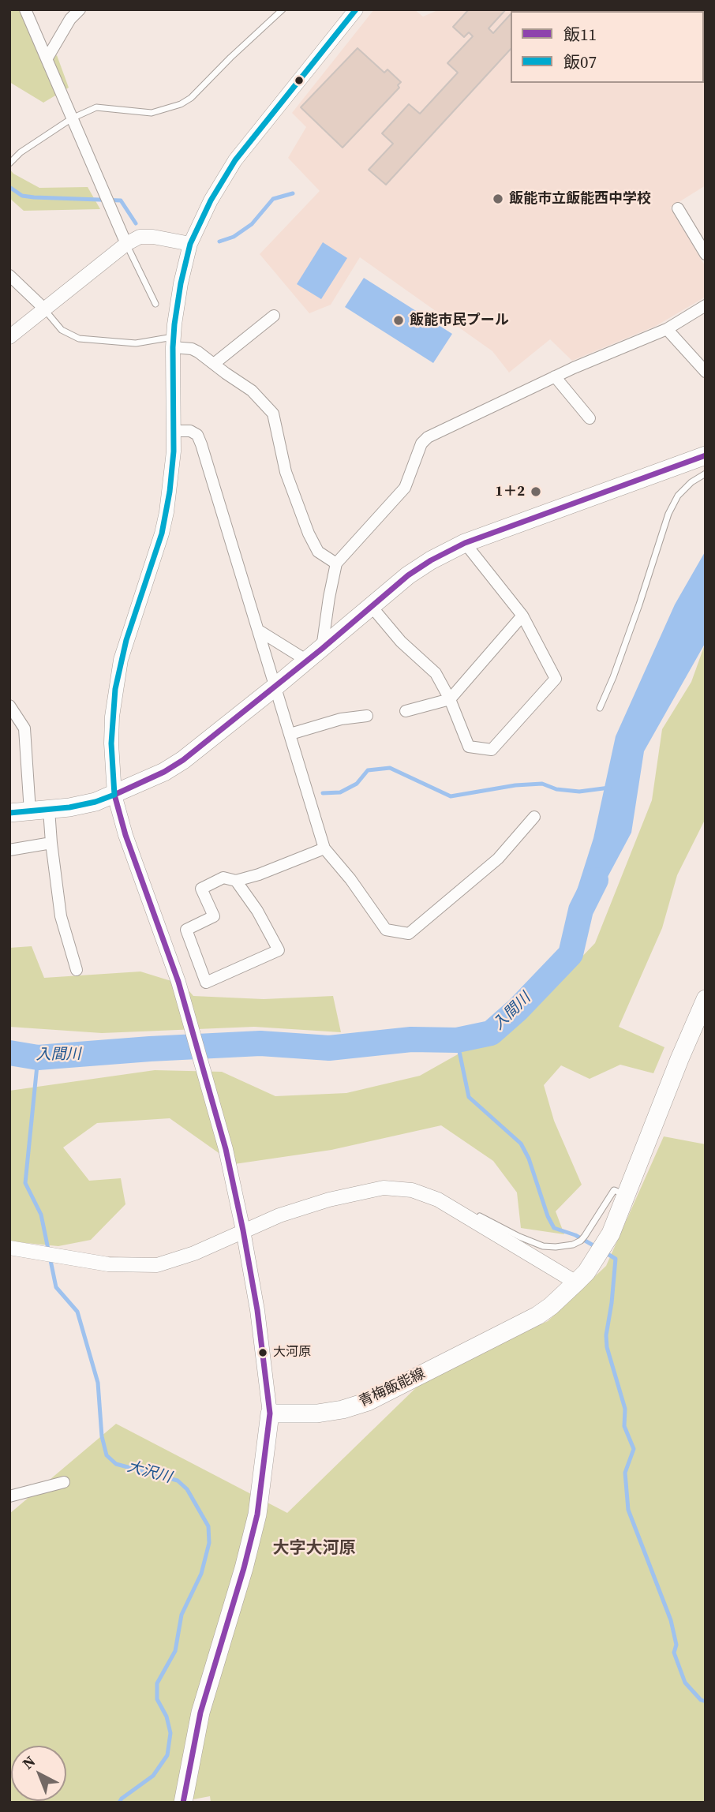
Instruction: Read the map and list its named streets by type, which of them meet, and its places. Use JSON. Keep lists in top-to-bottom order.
{
  "streets": {
    "main road": ["青梅飯能線"]
  },
  "districts": ["大字大河原"],
  "water": ["入間川", "大沢川"],
  "places": [
    "飯能市立飯能西中学校",
    "飯能市民プール",
    "1＋2",
    "大河原"
  ],
  "lines": ["transit line 飯07", "transit line 飯11"],
  "legend": ["飯11", "飯07"],
  "north": "top left"
}
